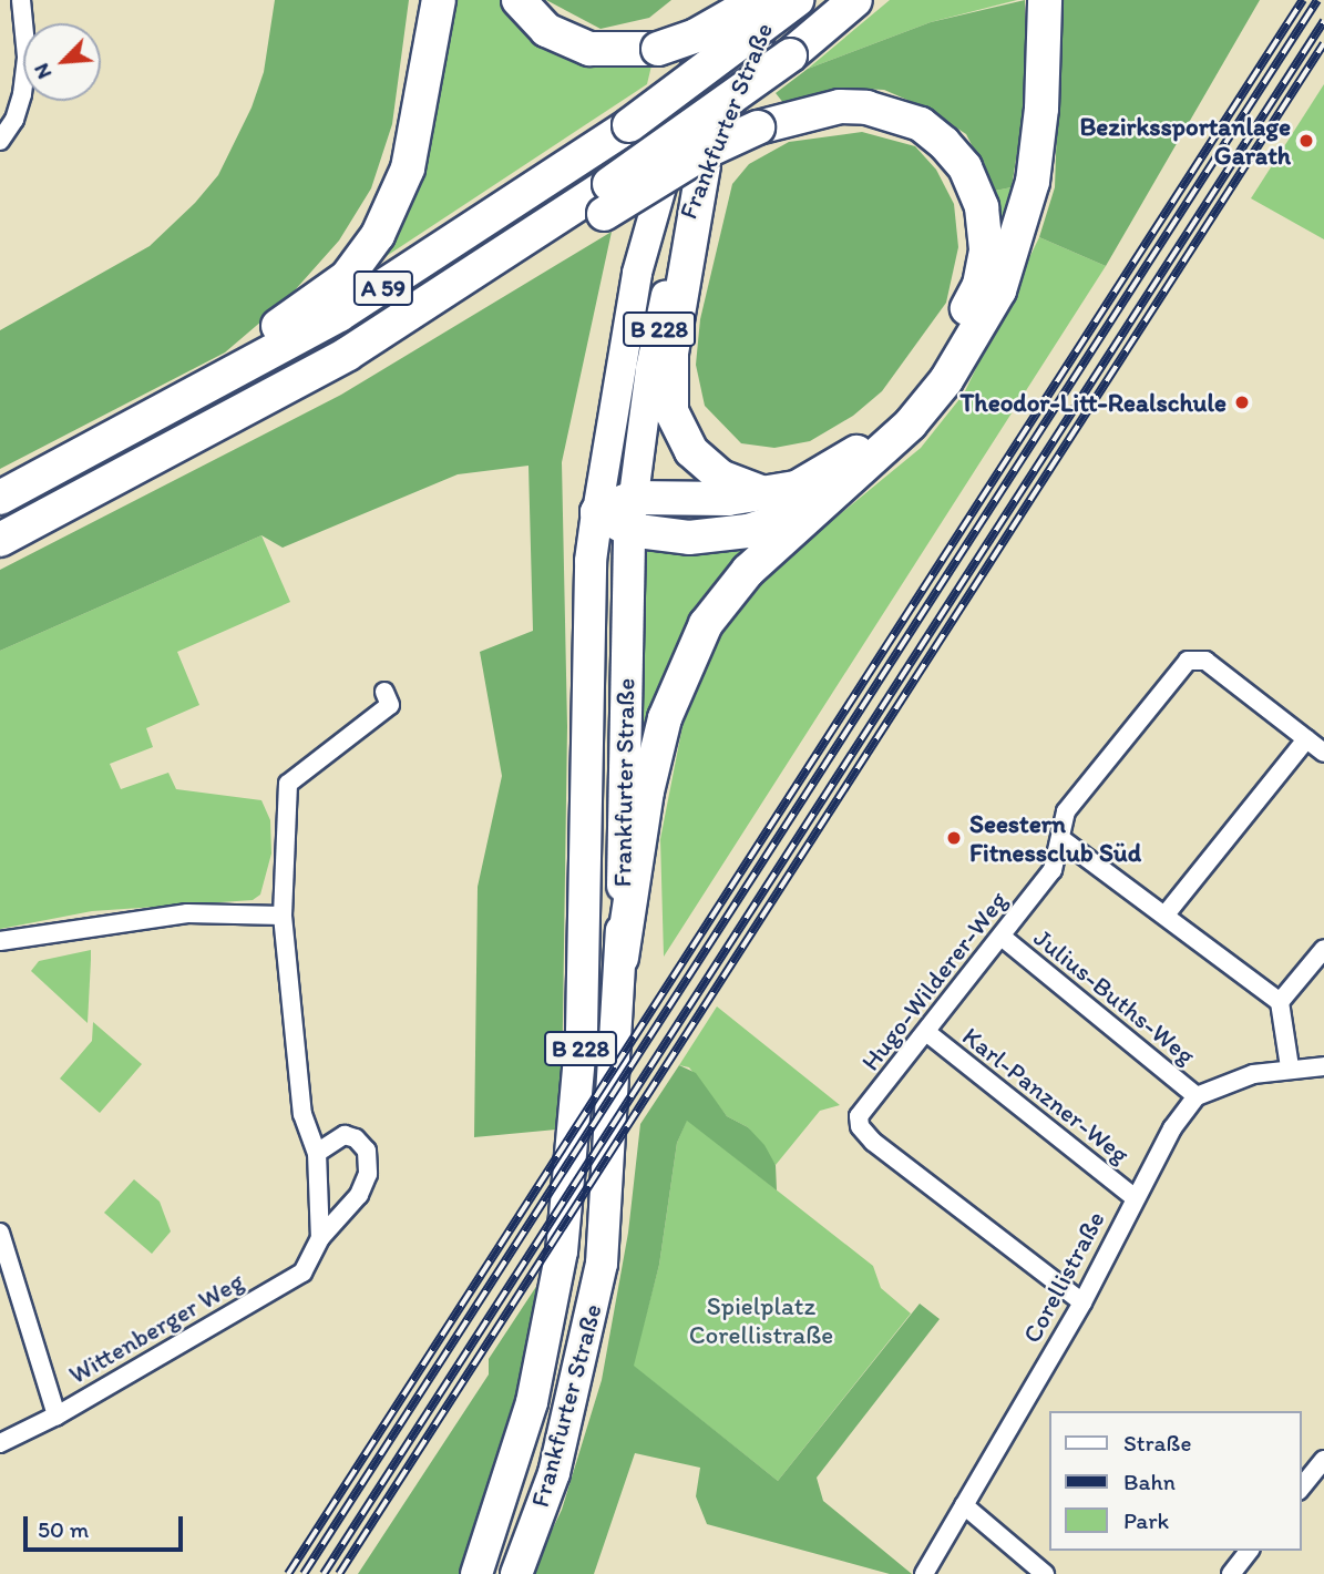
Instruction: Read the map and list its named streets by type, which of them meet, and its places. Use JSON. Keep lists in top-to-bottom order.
{
  "streets": {
    "highway": ["Frankfurter Straße", "A 59", "B 228"],
    "street": [
      "Hugo-Wilderer-Weg",
      "Julius-Buths-Weg",
      "Karl-Panzner-Weg",
      "Corellistraße",
      "Wittenberger Weg"
    ]
  },
  "crossings": [
    ["Hugo-Wilderer-Weg", "Julius-Buths-Weg"],
    ["Hugo-Wilderer-Weg", "Karl-Panzner-Weg"],
    ["Hugo-Wilderer-Weg", "Corellistraße"],
    ["Julius-Buths-Weg", "Corellistraße"],
    ["Karl-Panzner-Weg", "Corellistraße"]
  ],
  "parks": ["Spielplatz Corellistraße"],
  "places": ["Bezirkssportanlage Garath", "Theodor-Litt-Realschule", "Seestern Fitnessclub Süd"],
  "legend": ["Straße", "Bahn", "Park"],
  "scale_bar": "50 m",
  "north": "bottom left"
}
